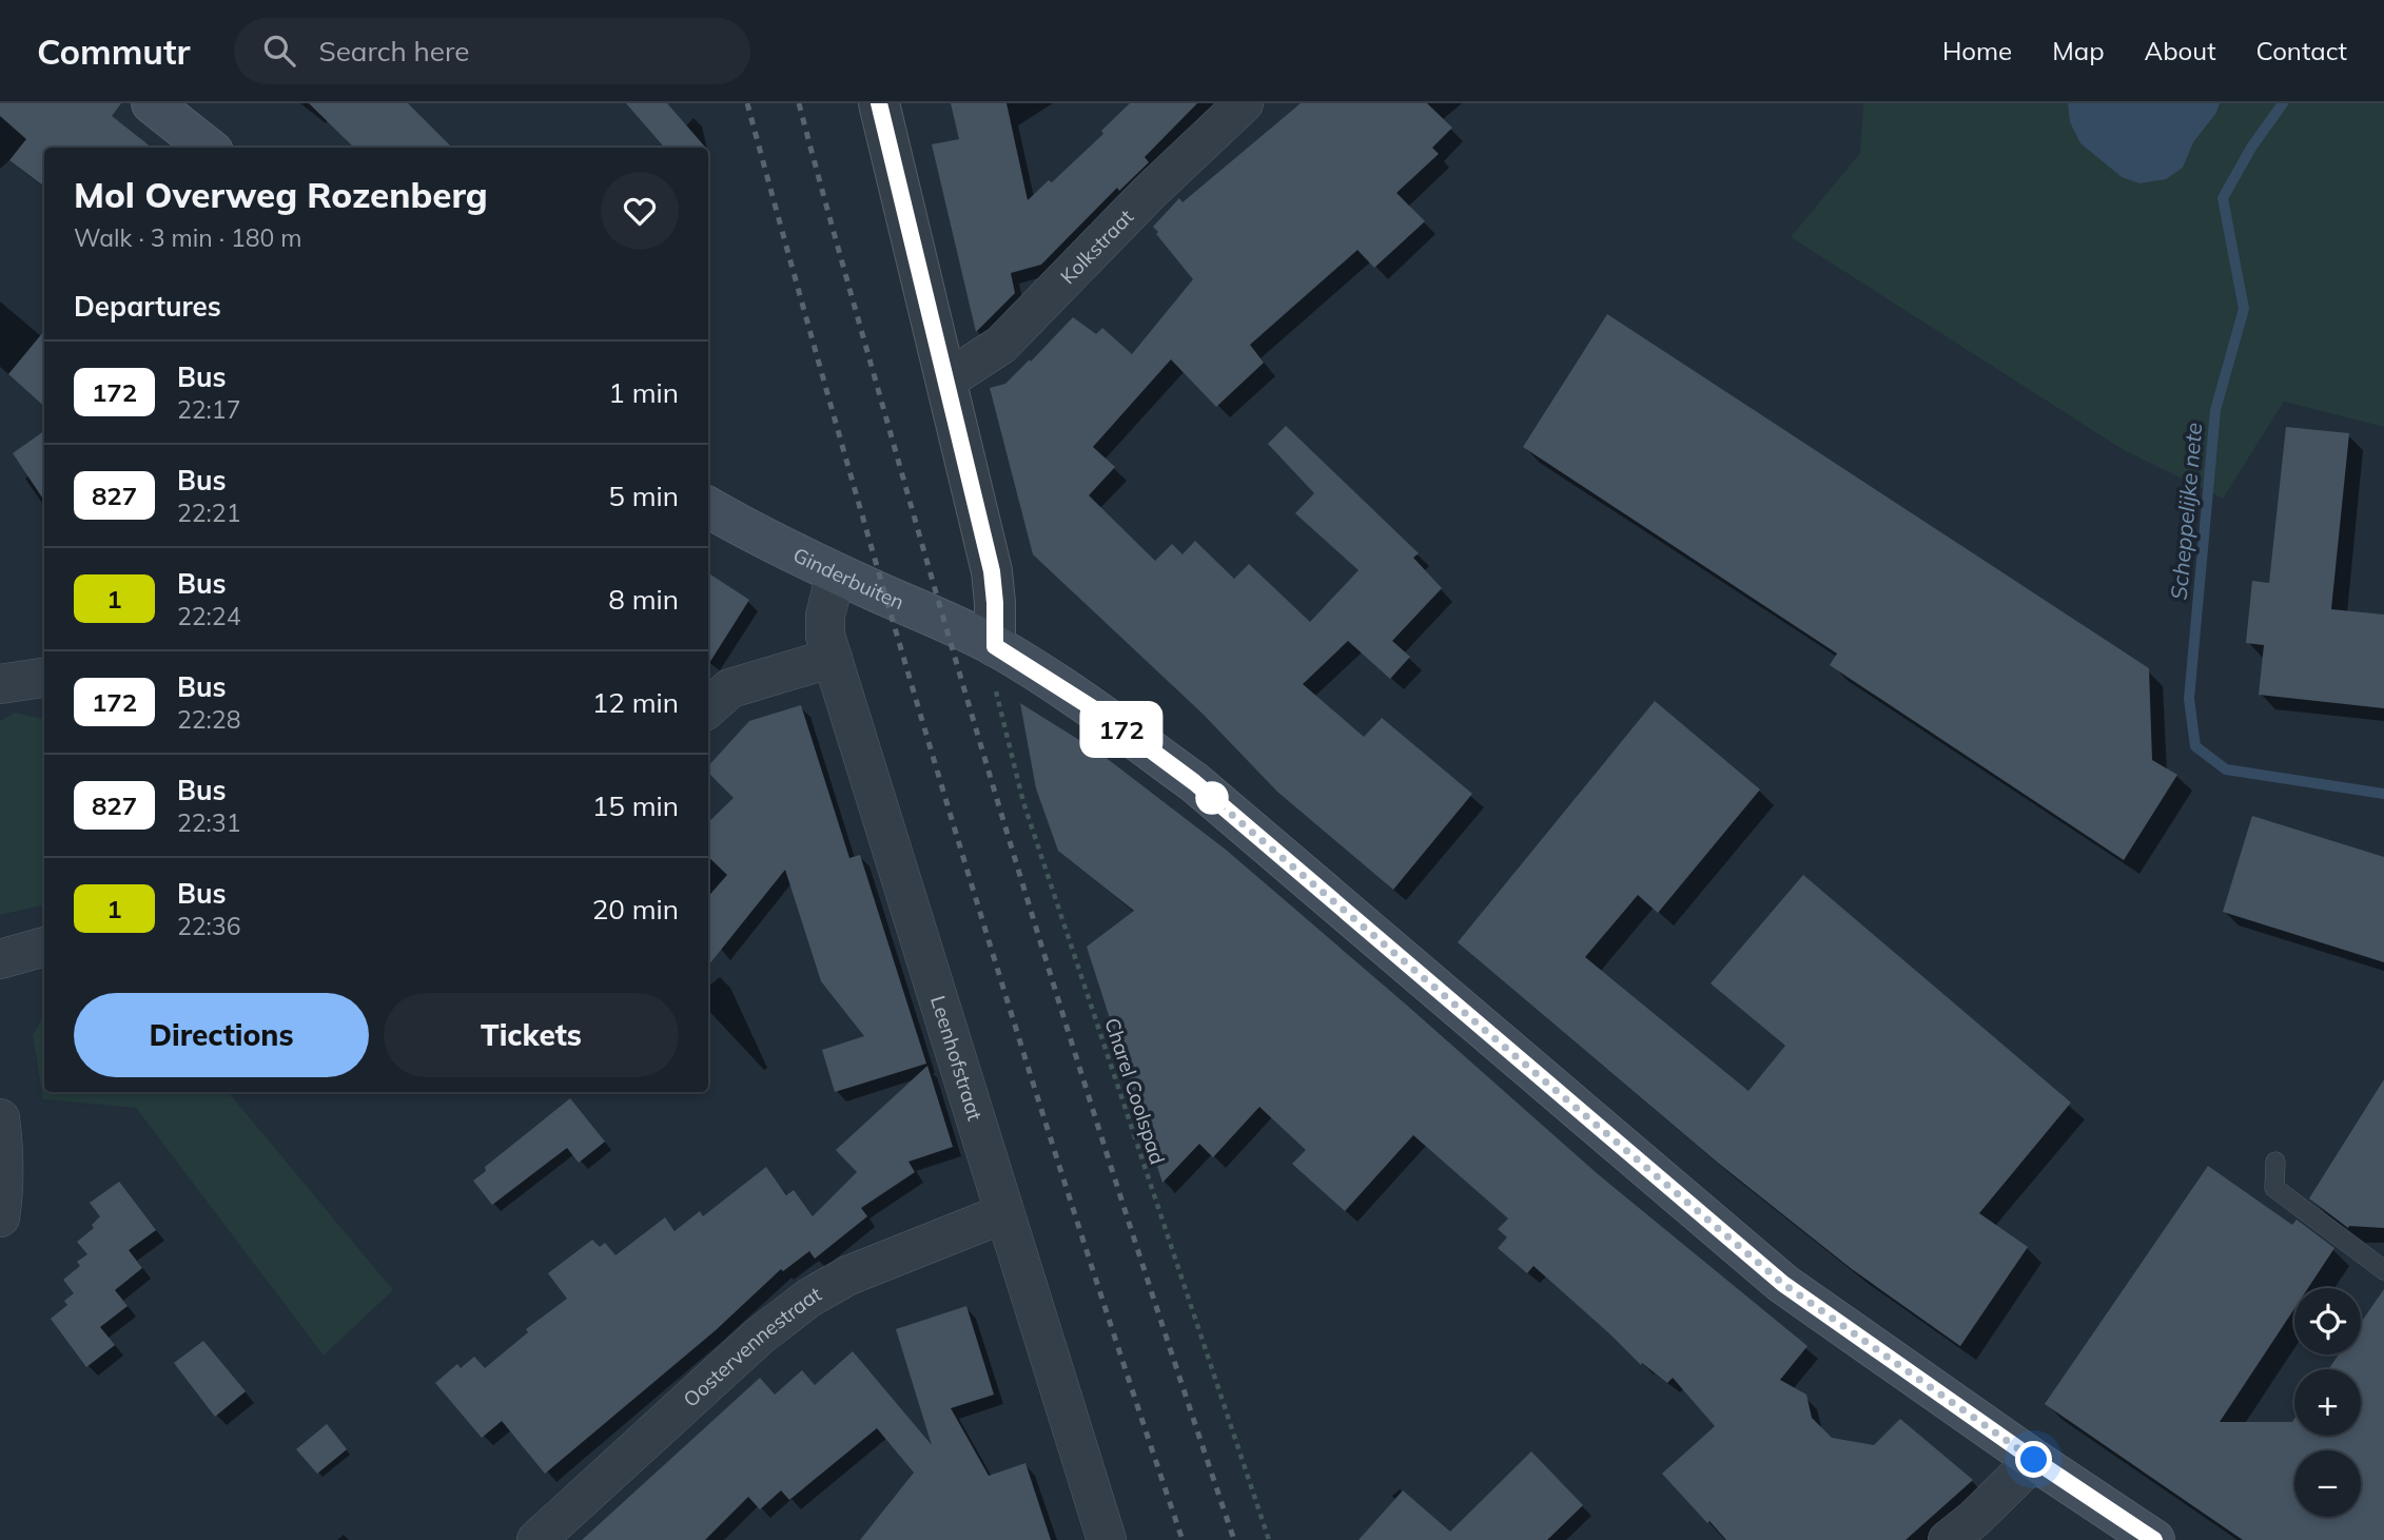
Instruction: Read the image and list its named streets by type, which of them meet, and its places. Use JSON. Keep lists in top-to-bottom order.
{
  "streets": {
    "main road": ["Ginderbuiten"],
    "street": ["Kolkstraat", "Leenhofstraat", "Oostervennestraat"],
    "path": ["Charel Coolspad"]
  },
  "crossings": [
    ["Ginderbuiten", "Leenhofstraat"],
    ["Ginderbuiten", "Charel Coolspad"],
    ["Leenhofstraat", "Oostervennestraat"]
  ],
  "water": ["Scheppelijke nete"],
  "lines": ["bus line 172"],
  "page": {
    "header": "Commutr",
    "search": "Search here",
    "nav": [
      "Home",
      "Map",
      "About",
      "Contact"
    ],
    "on_map": "172",
    "heading": [
      ["Mol Overweg Rozenberg", "Walk · 3 min · 180 m"],
      "Departures"
    ],
    "list": [
      {
        "mark": "172",
        "name": "Bus",
        "note": "22:17",
        "value": "1 min"
      },
      {
        "mark": "827",
        "name": "Bus",
        "note": "22:21",
        "value": "5 min"
      },
      {
        "mark": "1",
        "name": "Bus",
        "note": "22:24",
        "value": "8 min"
      },
      {
        "mark": "172",
        "name": "Bus",
        "note": "22:28",
        "value": "12 min"
      },
      {
        "mark": "827",
        "name": "Bus",
        "note": "22:31",
        "value": "15 min"
      },
      {
        "mark": "1",
        "name": "Bus",
        "note": "22:36",
        "value": "20 min"
      }
    ],
    "buttons": ["Directions", "Tickets"],
    "map_buttons": ["+", "−"]
  }
}
